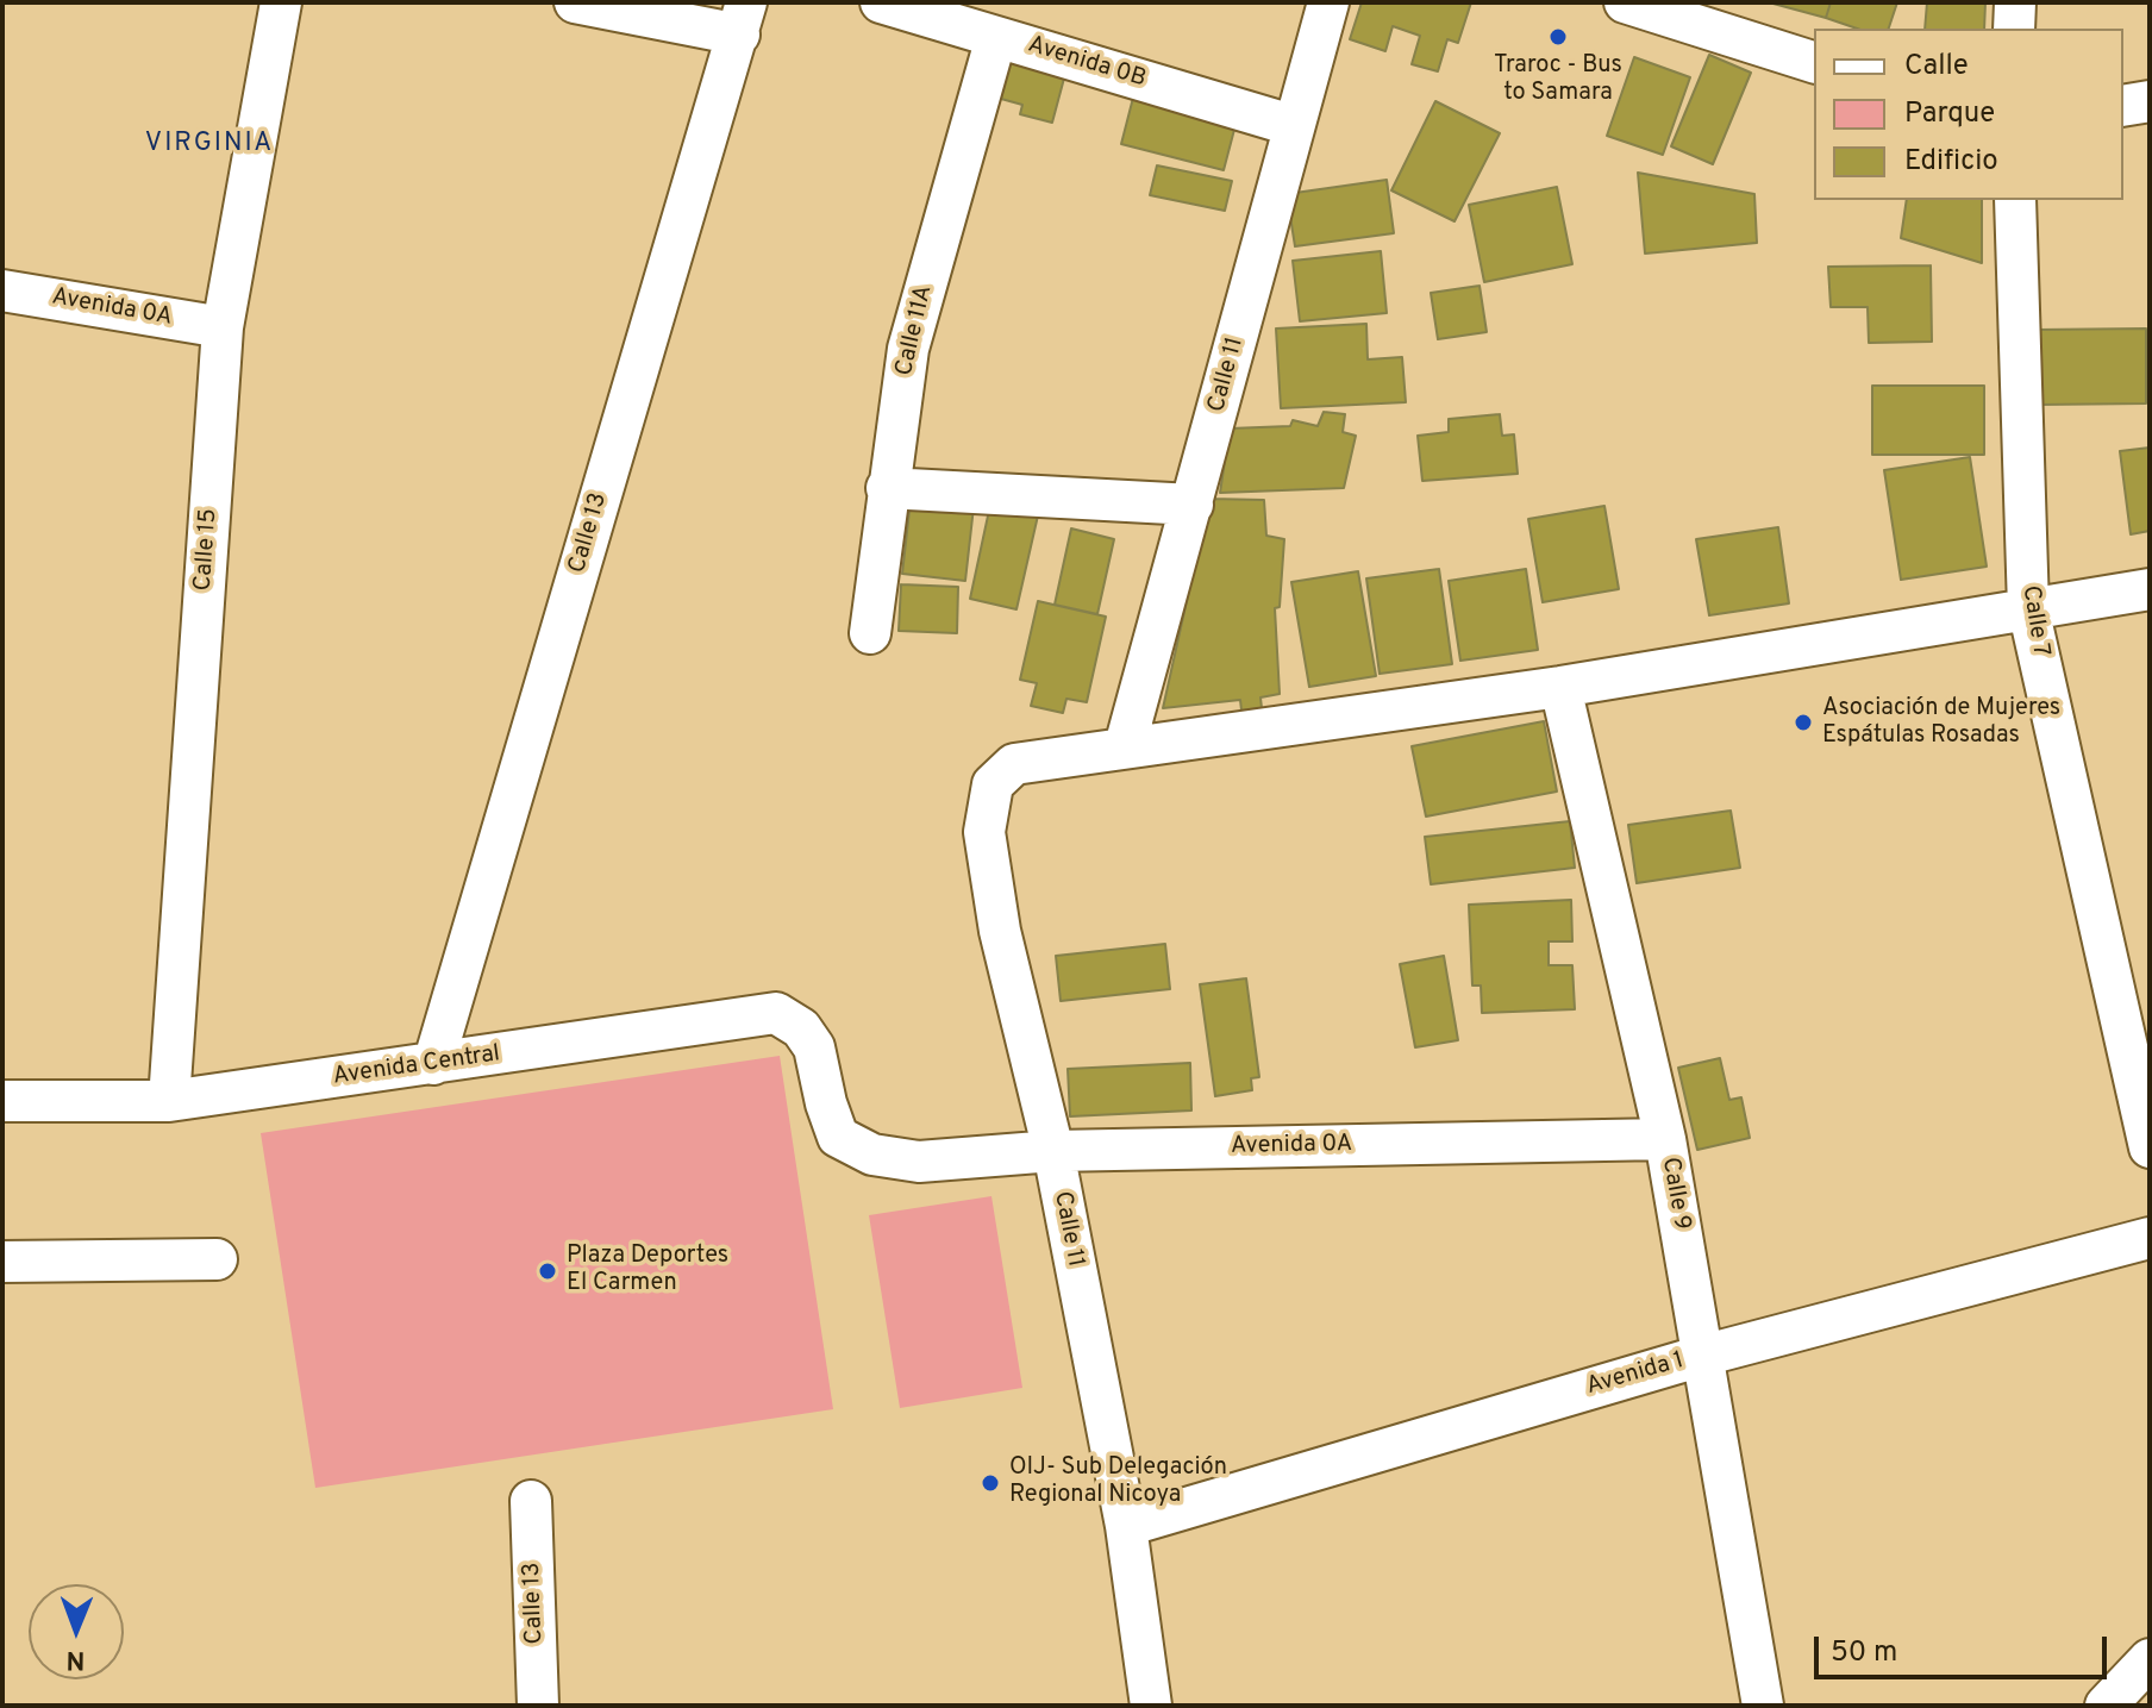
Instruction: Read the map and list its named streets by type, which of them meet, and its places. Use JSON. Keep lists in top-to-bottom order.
{
  "streets": {
    "street": [
      "Avenida 0B",
      "Avenida 0A",
      "Calle 11A",
      "Calle 11",
      "Calle 13",
      "Calle 15",
      "Calle 7",
      "Avenida Central",
      "Calle 9",
      "Avenida 1"
    ]
  },
  "crossings": [
    ["Avenida 0B", "Calle 11A"],
    ["Avenida 0B", "Calle 11"],
    ["Avenida 0A", "Calle 11"],
    ["Avenida 0A", "Calle 15"],
    ["Avenida 0A", "Avenida Central"],
    ["Avenida 0A", "Calle 9"],
    ["Calle 11", "Avenida 1"],
    ["Calle 13", "Avenida Central"],
    ["Calle 15", "Avenida Central"],
    ["Calle 9", "Avenida 1"]
  ],
  "districts": ["VIRGINIA"],
  "places": [
    "Traroc - Bus to Samara",
    "Asociación de Mujeres Espátulas Rosadas",
    "Plaza Deportes El Carmen",
    "OIJ- Sub Delegación Regional Nicoya"
  ],
  "legend": ["Calle", "Parque", "Edificio"],
  "scale_bar": "50 m",
  "north": "bottom"
}
